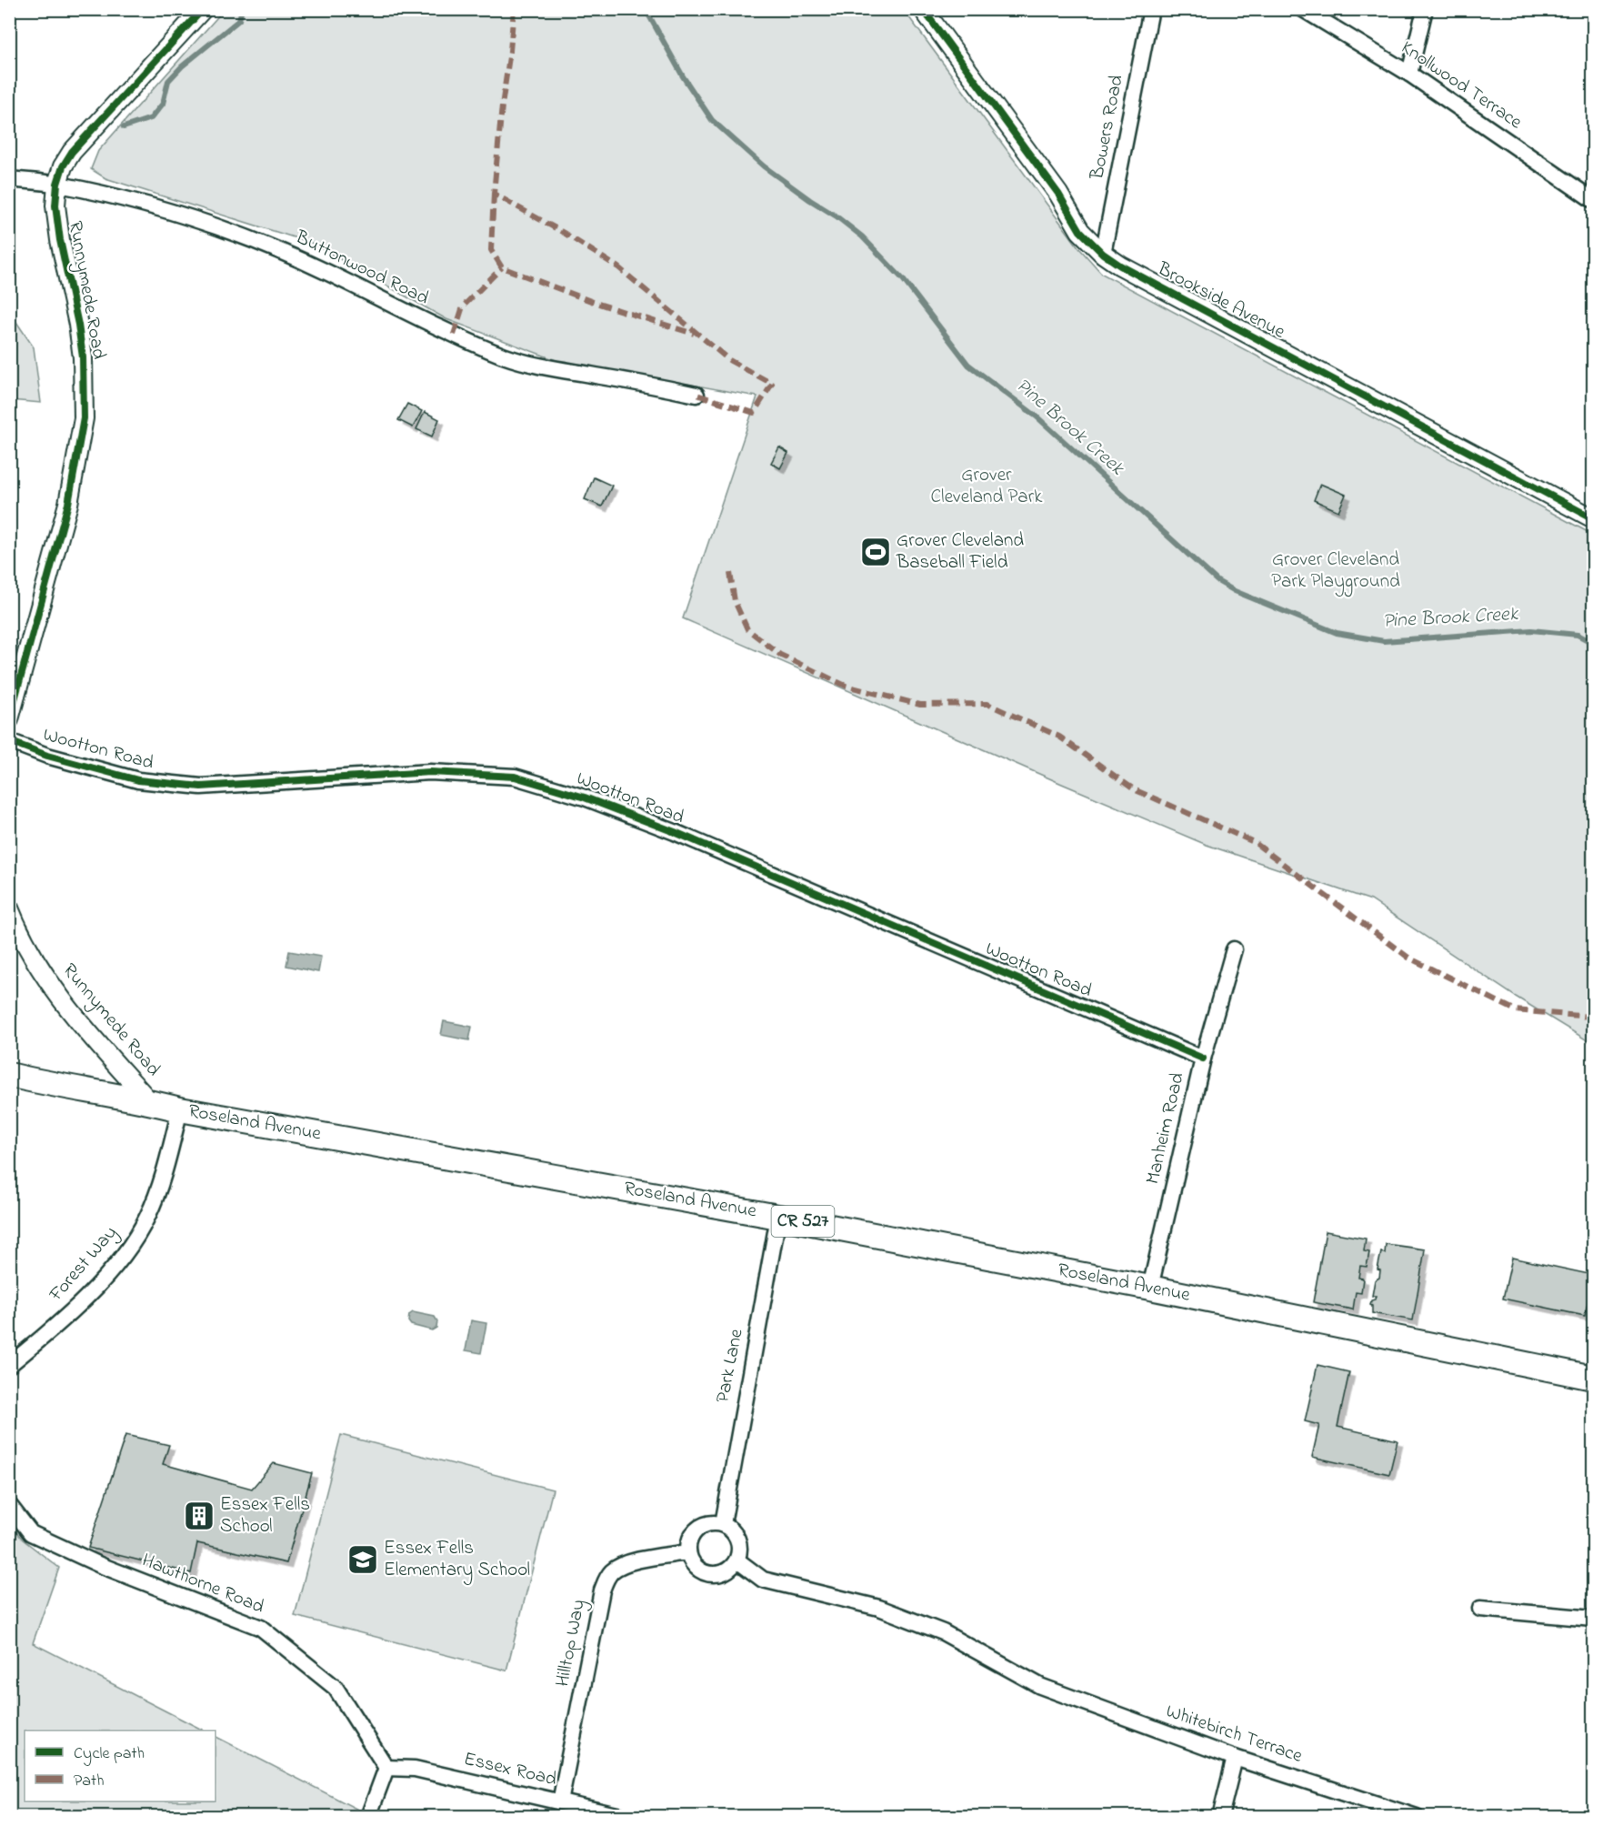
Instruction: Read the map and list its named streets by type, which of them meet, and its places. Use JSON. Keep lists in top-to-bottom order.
{
  "streets": {
    "main road": ["Roseland Avenue", "CR 527"],
    "street": [
      "Knollwood Terrace",
      "Bowers Road",
      "Buttonwood Road",
      "Runnymede Road",
      "Brookside Avenue",
      "Wootton Road",
      "Manheim Road",
      "Forest Way",
      "Park Lane",
      "Hawthorne Road",
      "Hilltop Way",
      "Whitebirch Terrace",
      "Essex Road"
    ]
  },
  "crossings": [
    ["Bowers Road", "Brookside Avenue"],
    ["Buttonwood Road", "Runnymede Road"],
    ["Runnymede Road", "Roseland Avenue"],
    ["Wootton Road", "Manheim Road"],
    ["Roseland Avenue", "Manheim Road"],
    ["Roseland Avenue", "Forest Way"],
    ["Roseland Avenue", "Park Lane"],
    ["Park Lane", "Hilltop Way"],
    ["Park Lane", "Whitebirch Terrace"],
    ["Hawthorne Road", "Essex Road"],
    ["Hilltop Way", "Whitebirch Terrace"],
    ["Hilltop Way", "Essex Road"]
  ],
  "water": ["Pine Brook Creek"],
  "parks": ["Grover Cleveland Park", "Grover Cleveland Park Playground"],
  "places": {
    "sports": ["Grover Cleveland Baseball Field"],
    "building": ["Essex Fells School"],
    "school or university": ["Essex Fells Elementary School"]
  },
  "legend": ["Cycle path", "Path"]
}
